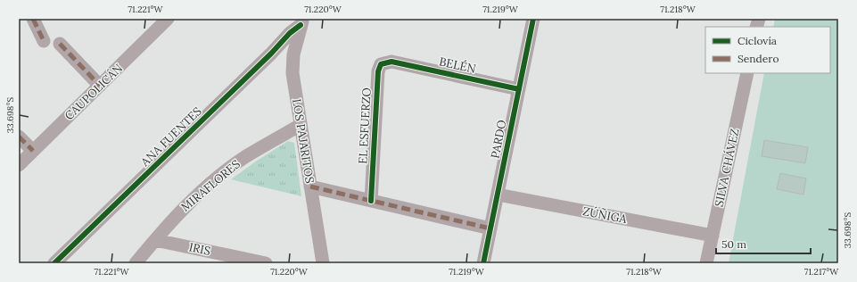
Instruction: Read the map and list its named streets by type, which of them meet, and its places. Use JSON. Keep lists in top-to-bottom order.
{
  "streets": {
    "street": [
      "BELÉN",
      "CAUPOLICÁN",
      "EL ESFUERZO",
      "ANA FUENTES",
      "PARDO",
      "LOS PAJARITOS",
      "SILVA CHÁVEZ",
      "MIRAFLORES",
      "ZÚÑIGA",
      "IRIS"
    ]
  },
  "crossings": [
    ["BELÉN", "EL ESFUERZO"],
    ["BELÉN", "PARDO"],
    ["ANA FUENTES", "LOS PAJARITOS"],
    ["PARDO", "ZÚÑIGA"],
    ["LOS PAJARITOS", "MIRAFLORES"],
    ["SILVA CHÁVEZ", "ZÚÑIGA"],
    ["MIRAFLORES", "IRIS"]
  ],
  "legend": ["Ciclovía", "Sendero"],
  "scale_bar": "50 m",
  "coordinates": [
    "71.221°W",
    "71.220°W",
    "71.219°W",
    "71.218°W",
    "33.698°S",
    "71.217°W"
  ]
}
